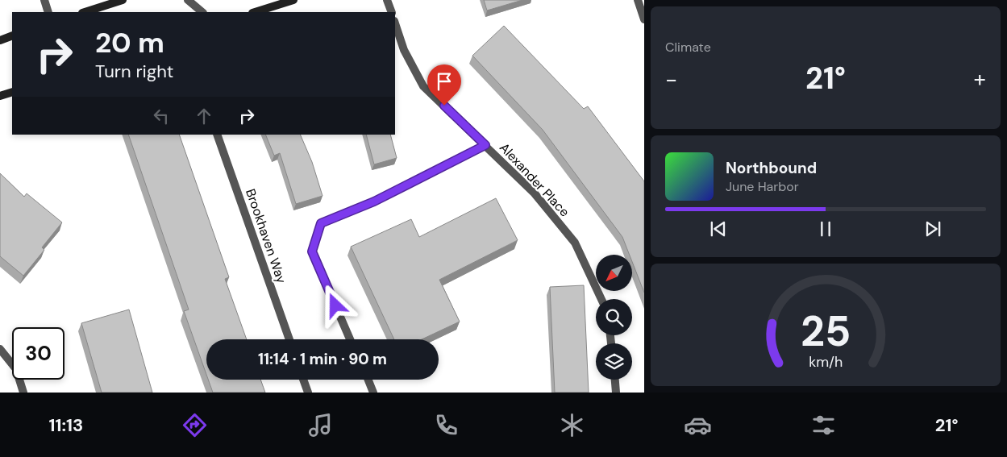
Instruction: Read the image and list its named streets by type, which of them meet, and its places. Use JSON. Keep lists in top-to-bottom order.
{
  "streets": {
    "street": ["Alexander Place", "Brookhaven Way"]
  },
  "north": "bottom left",
  "page": {
    "tile": "Climate",
    "turn": ["20 m", "Turn right"],
    "heat": ["−", "21°", "+"],
    "song": ["Northbound", "June Harbor"],
    "limit": "30",
    "trip": "11:14 · 1 min · 90 m",
    "tabs": ["11:13", "21°"],
    "gauge": ["25", "km/h"]
  }
}
